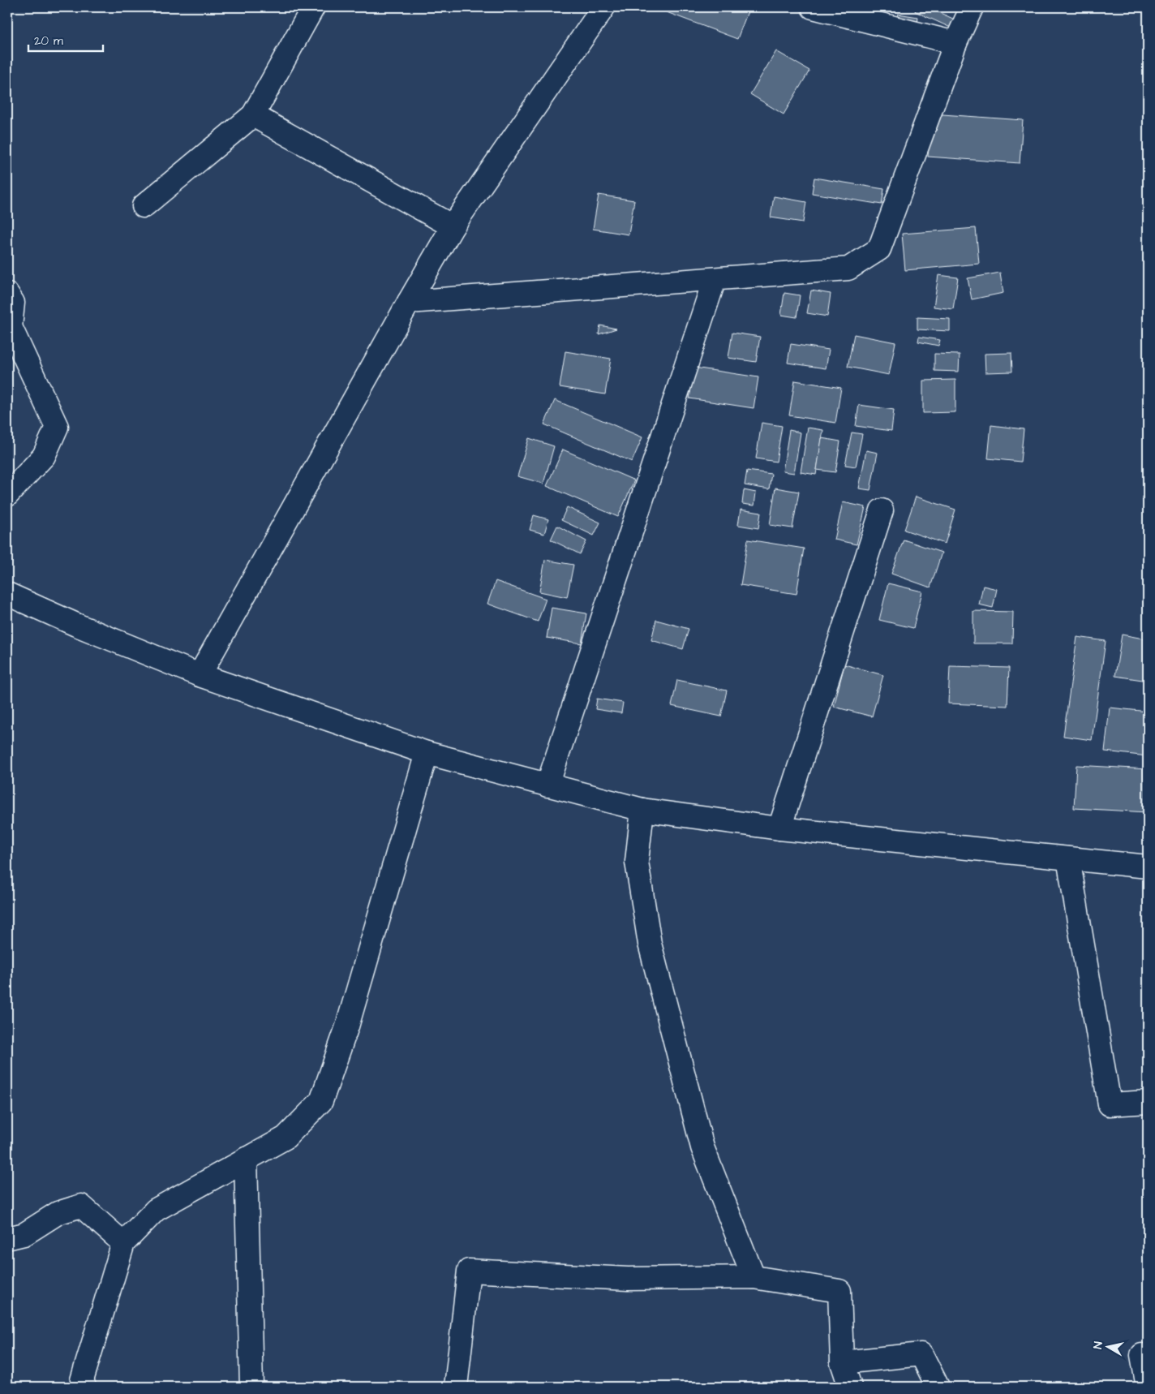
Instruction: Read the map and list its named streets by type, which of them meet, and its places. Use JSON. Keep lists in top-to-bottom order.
{
  "scale_bar": "20 m",
  "north": "left"
}
